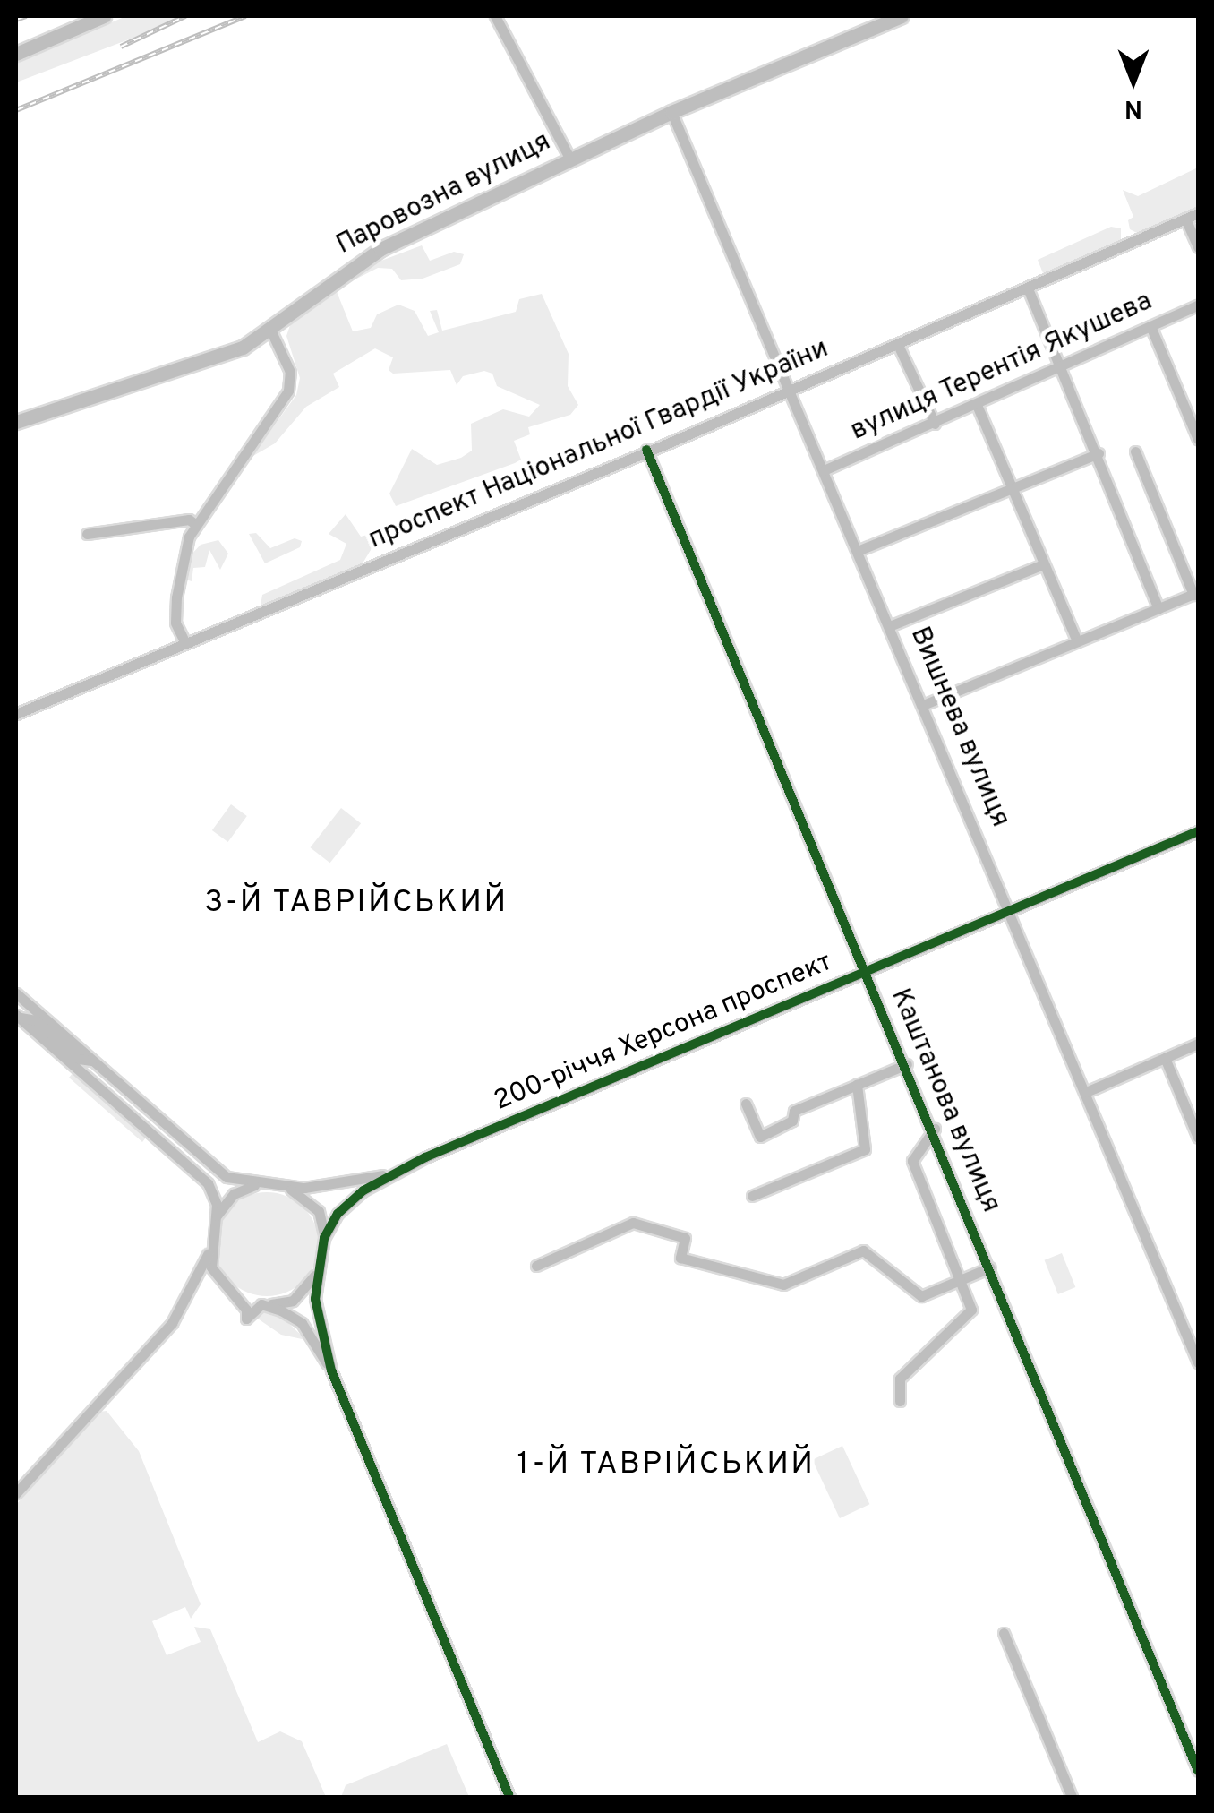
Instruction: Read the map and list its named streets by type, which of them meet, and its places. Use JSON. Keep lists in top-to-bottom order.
{
  "streets": {
    "main road": ["Паровозна вулиця"],
    "street": [
      "вулиця Терентія Якушева",
      "проспект Національної Гвардії України",
      "Вишнева вулиця",
      "200-річчя Херсона проспект",
      "Каштанова вулиця"
    ]
  },
  "crossings": [
    ["Паровозна вулиця", "Вишнева вулиця"],
    ["вулиця Терентія Якушева", "Вишнева вулиця"],
    ["проспект Національної Гвардії України", "Вишнева вулиця"],
    ["проспект Національної Гвардії України", "Каштанова вулиця"],
    ["Вишнева вулиця", "200-річчя Херсона проспект"],
    ["200-річчя Херсона проспект", "Каштанова вулиця"]
  ],
  "districts": ["3-Й ТАВРІЙСЬКИЙ", "1-Й ТАВРІЙСЬКИЙ"],
  "north": "bottom"
}
